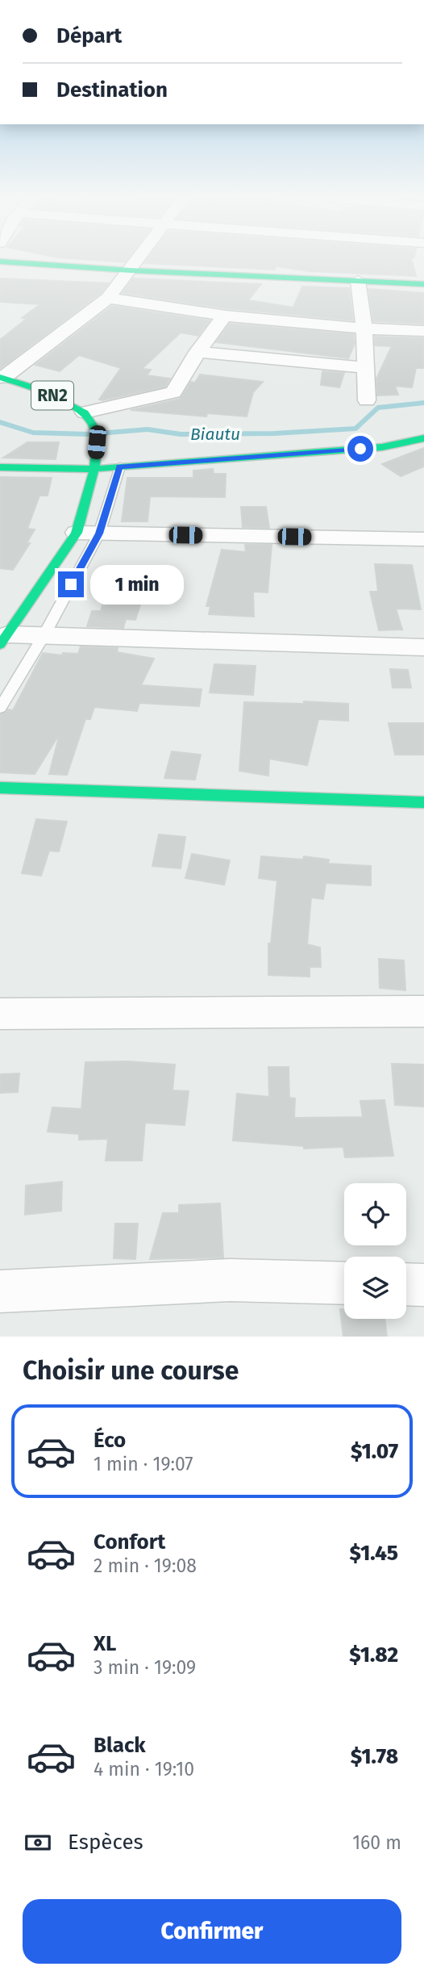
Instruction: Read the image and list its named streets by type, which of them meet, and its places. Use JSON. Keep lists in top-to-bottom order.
{
  "streets": {
    "main road": ["RN2"]
  },
  "water": ["Biautu"],
  "page": {
    "banner": ["Départ", "Destination"],
    "bubble": "1 min",
    "heading": "Choisir une course",
    "list": [
      {
        "name": "Éco",
        "note": "1 min · 19:07",
        "value": "$1.07"
      },
      {
        "name": "Confort",
        "note": "2 min · 19:08",
        "value": "$1.45"
      },
      {
        "name": "XL",
        "note": "3 min · 19:09",
        "value": "$1.82"
      },
      {
        "name": "Black",
        "note": "4 min · 19:10",
        "value": "$1.78"
      }
    ],
    "pay": ["Espèces", "160 m"],
    "buttons": "Confirmer"
  }
}
